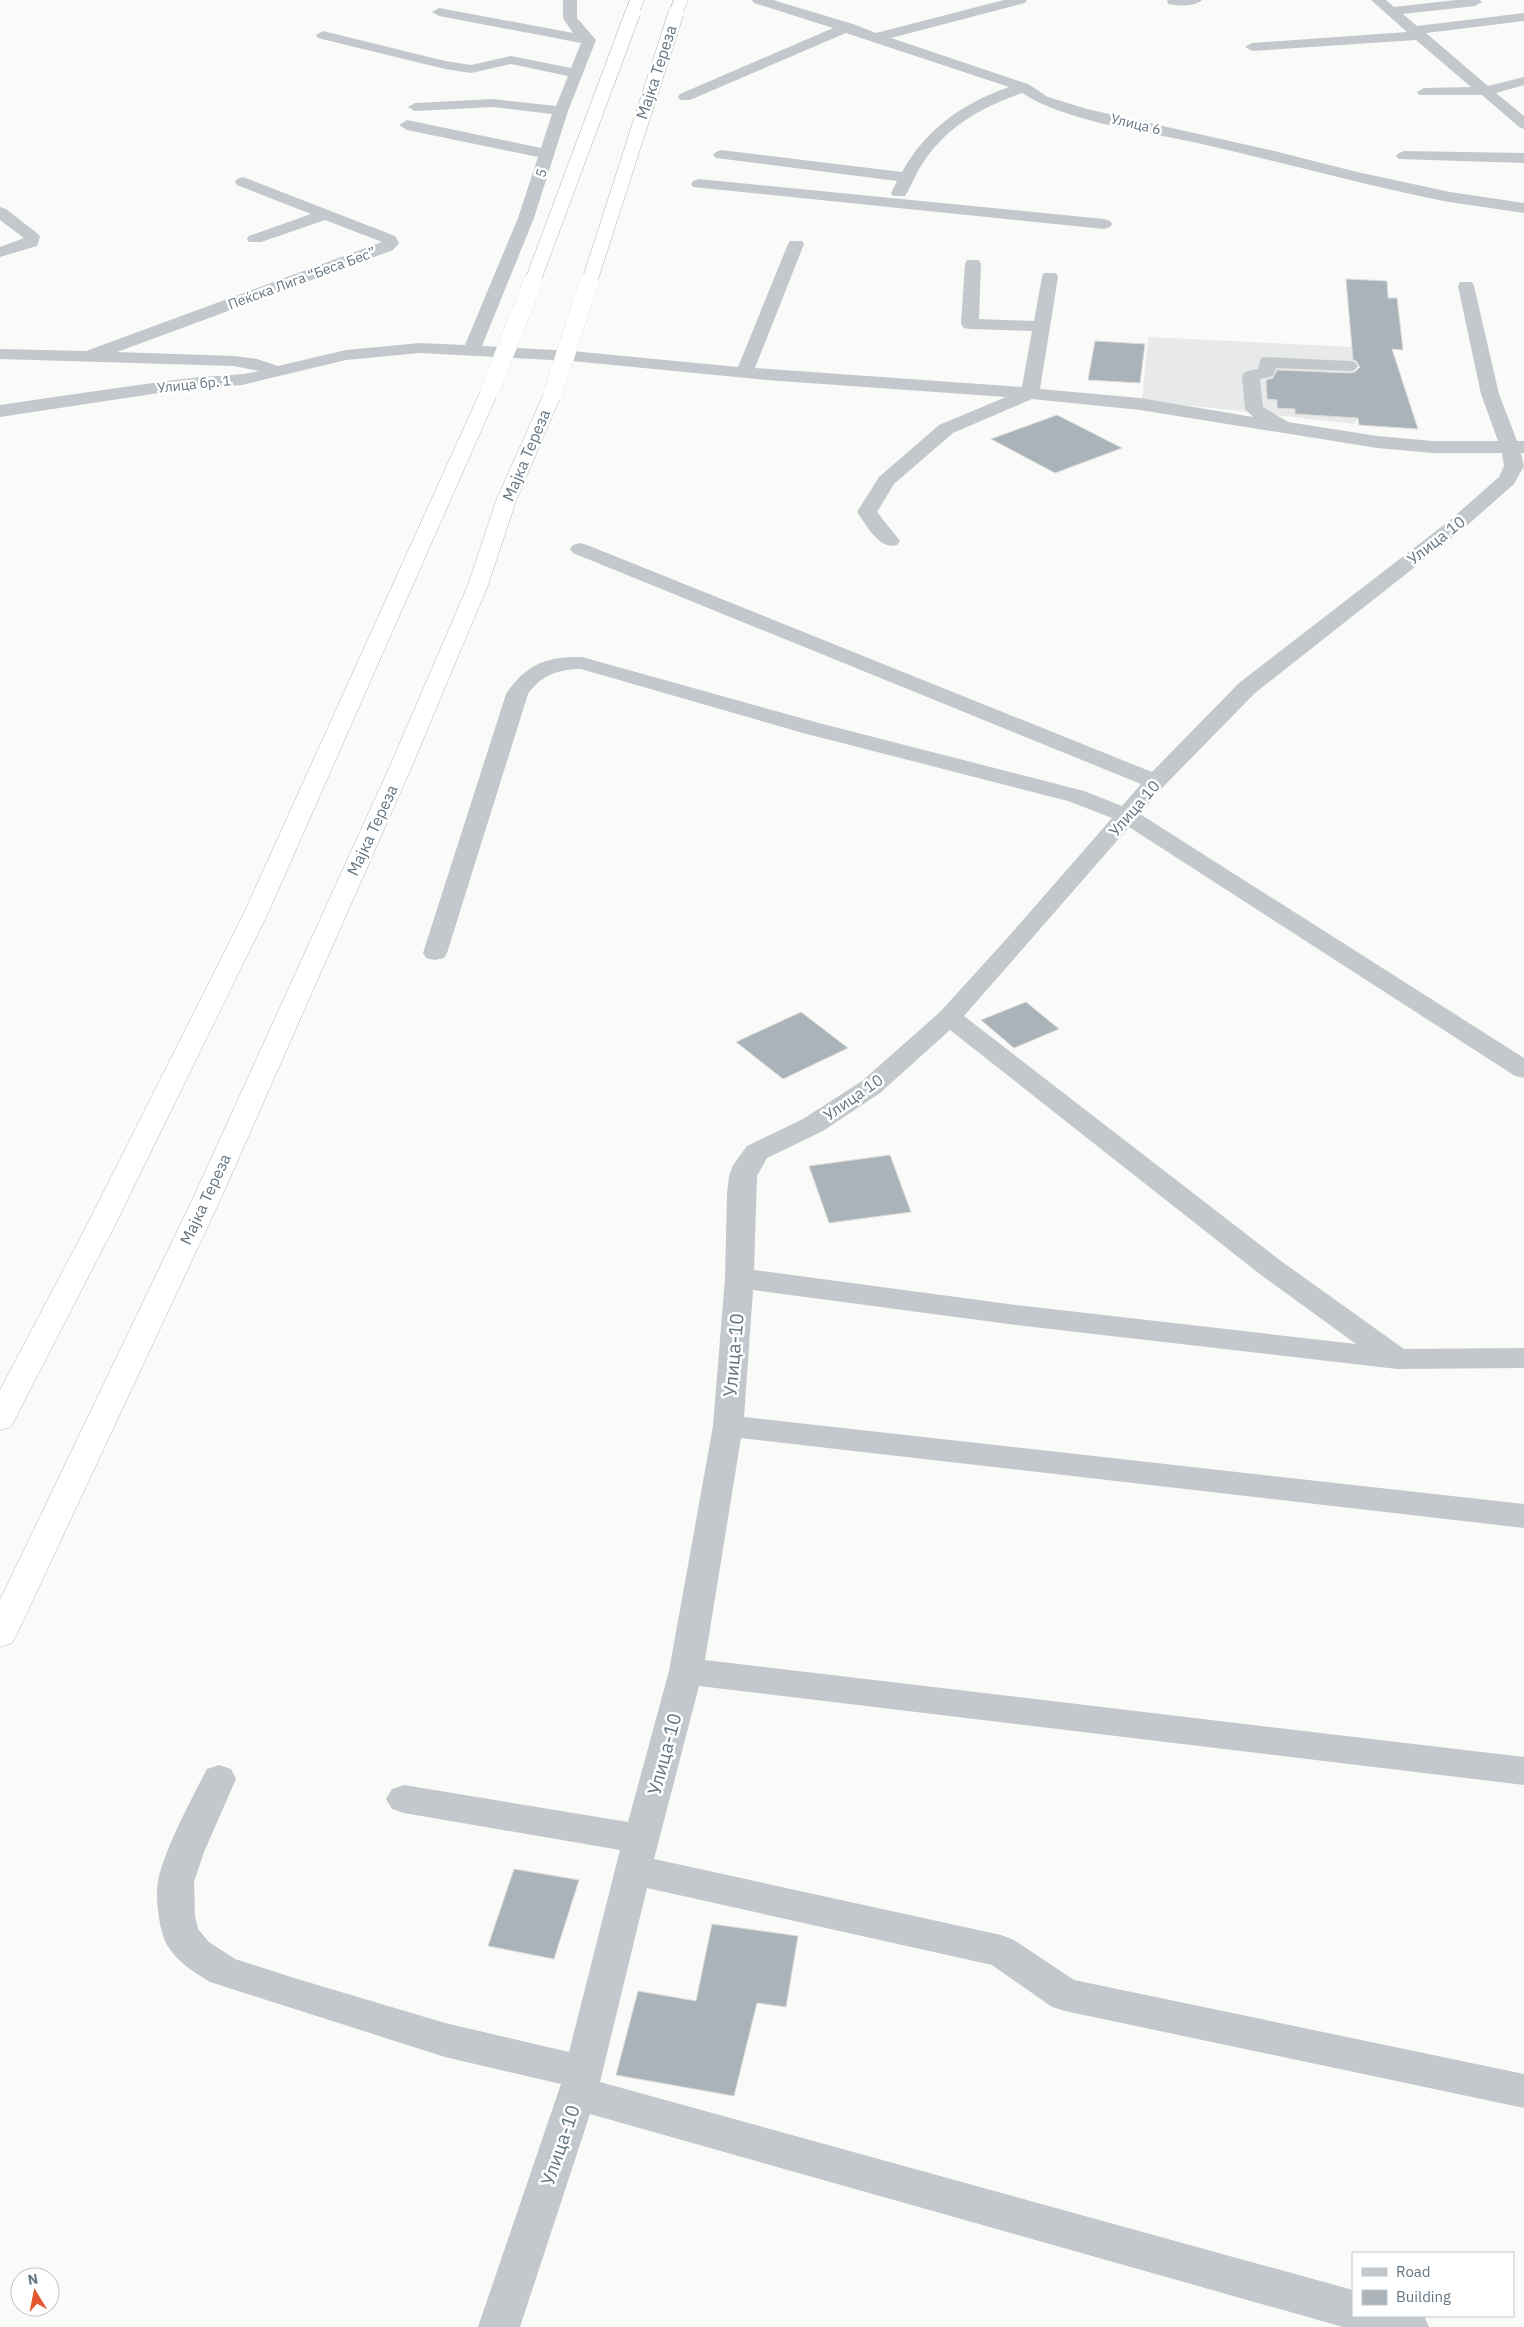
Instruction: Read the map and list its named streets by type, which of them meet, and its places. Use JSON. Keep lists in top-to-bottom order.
{
  "streets": {
    "highway": ["Мајка Тереза"],
    "street": [
      "Улица 6",
      "5",
      "Пеќска Лига “Беса Бес”",
      "Улица бр. 1",
      "Улица 10",
      "Улица-10"
    ]
  },
  "crossings": [
    ["5", "Улица бр. 1"],
    ["Пеќска Лига “Беса Бес”", "Улица бр. 1"],
    ["Улица бр. 1", "Улица 10"],
    ["Улица 10", "Улица-10"]
  ],
  "legend": ["Road", "Building"],
  "north": "top"
}
